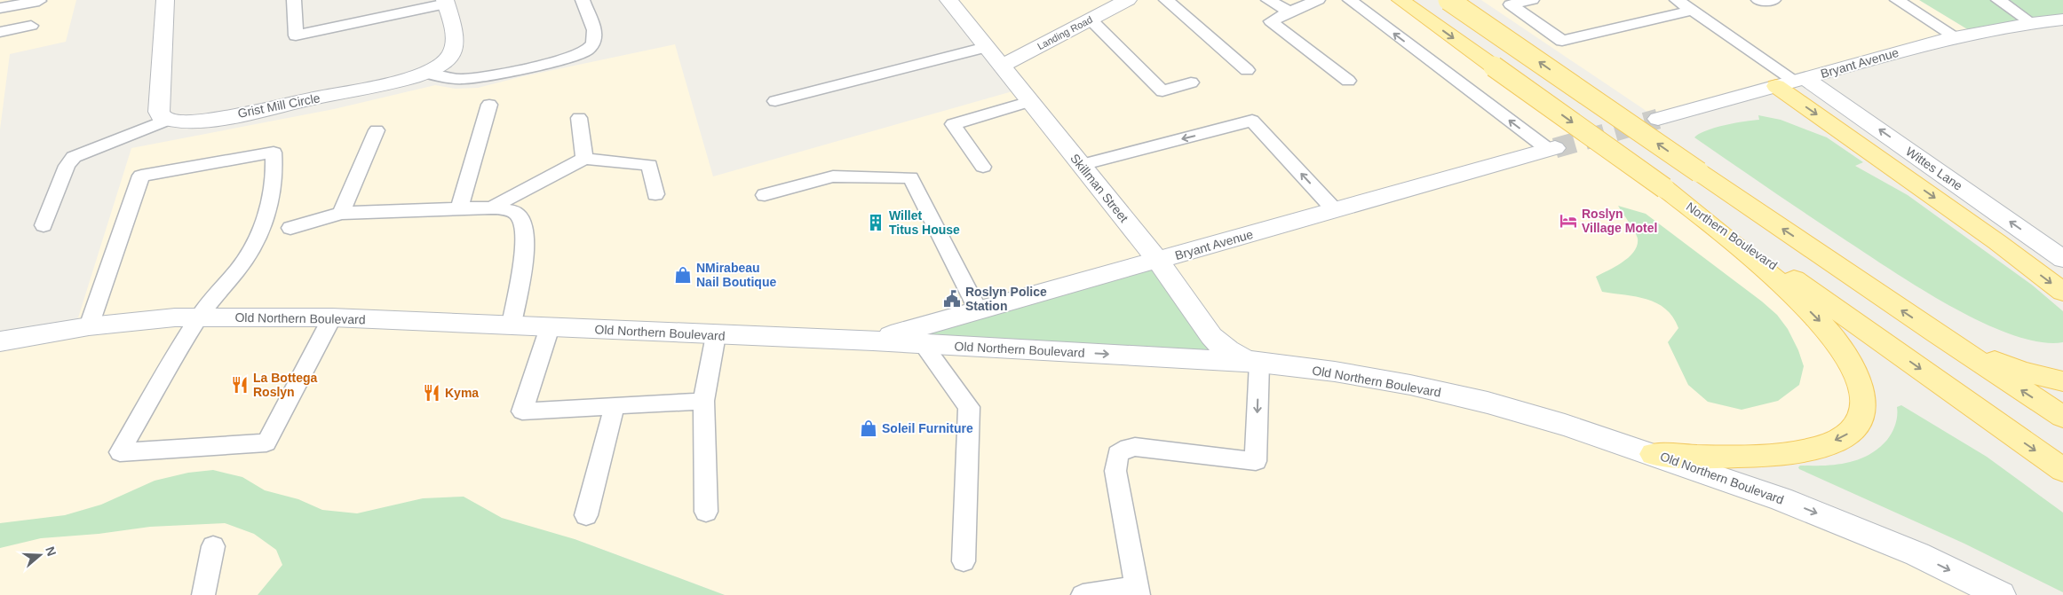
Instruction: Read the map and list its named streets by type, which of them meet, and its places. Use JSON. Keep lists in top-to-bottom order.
{
  "streets": {
    "main road": [
      "Landing Road",
      "Bryant Avenue",
      "Grist Mill Circle",
      "Wittes Lane",
      "Skillman Street",
      "Northern Boulevard",
      "Old Northern Boulevard"
    ]
  },
  "crossings": [
    ["Landing Road", "Skillman Street"],
    ["Bryant Avenue", "Wittes Lane"],
    ["Bryant Avenue", "Skillman Street"],
    ["Bryant Avenue", "Old Northern Boulevard"],
    ["Skillman Street", "Old Northern Boulevard"]
  ],
  "places": {
    "hotel": ["Roslyn Village Motel"],
    "building": ["Willet Titus House"],
    "shop": ["NMirabeau Nail Boutique", "Soleil Furniture"],
    "public building": ["Roslyn Police Station"],
    "restaurant": ["La Bottega Roslyn", "Kyma"]
  },
  "north": "right"
}
